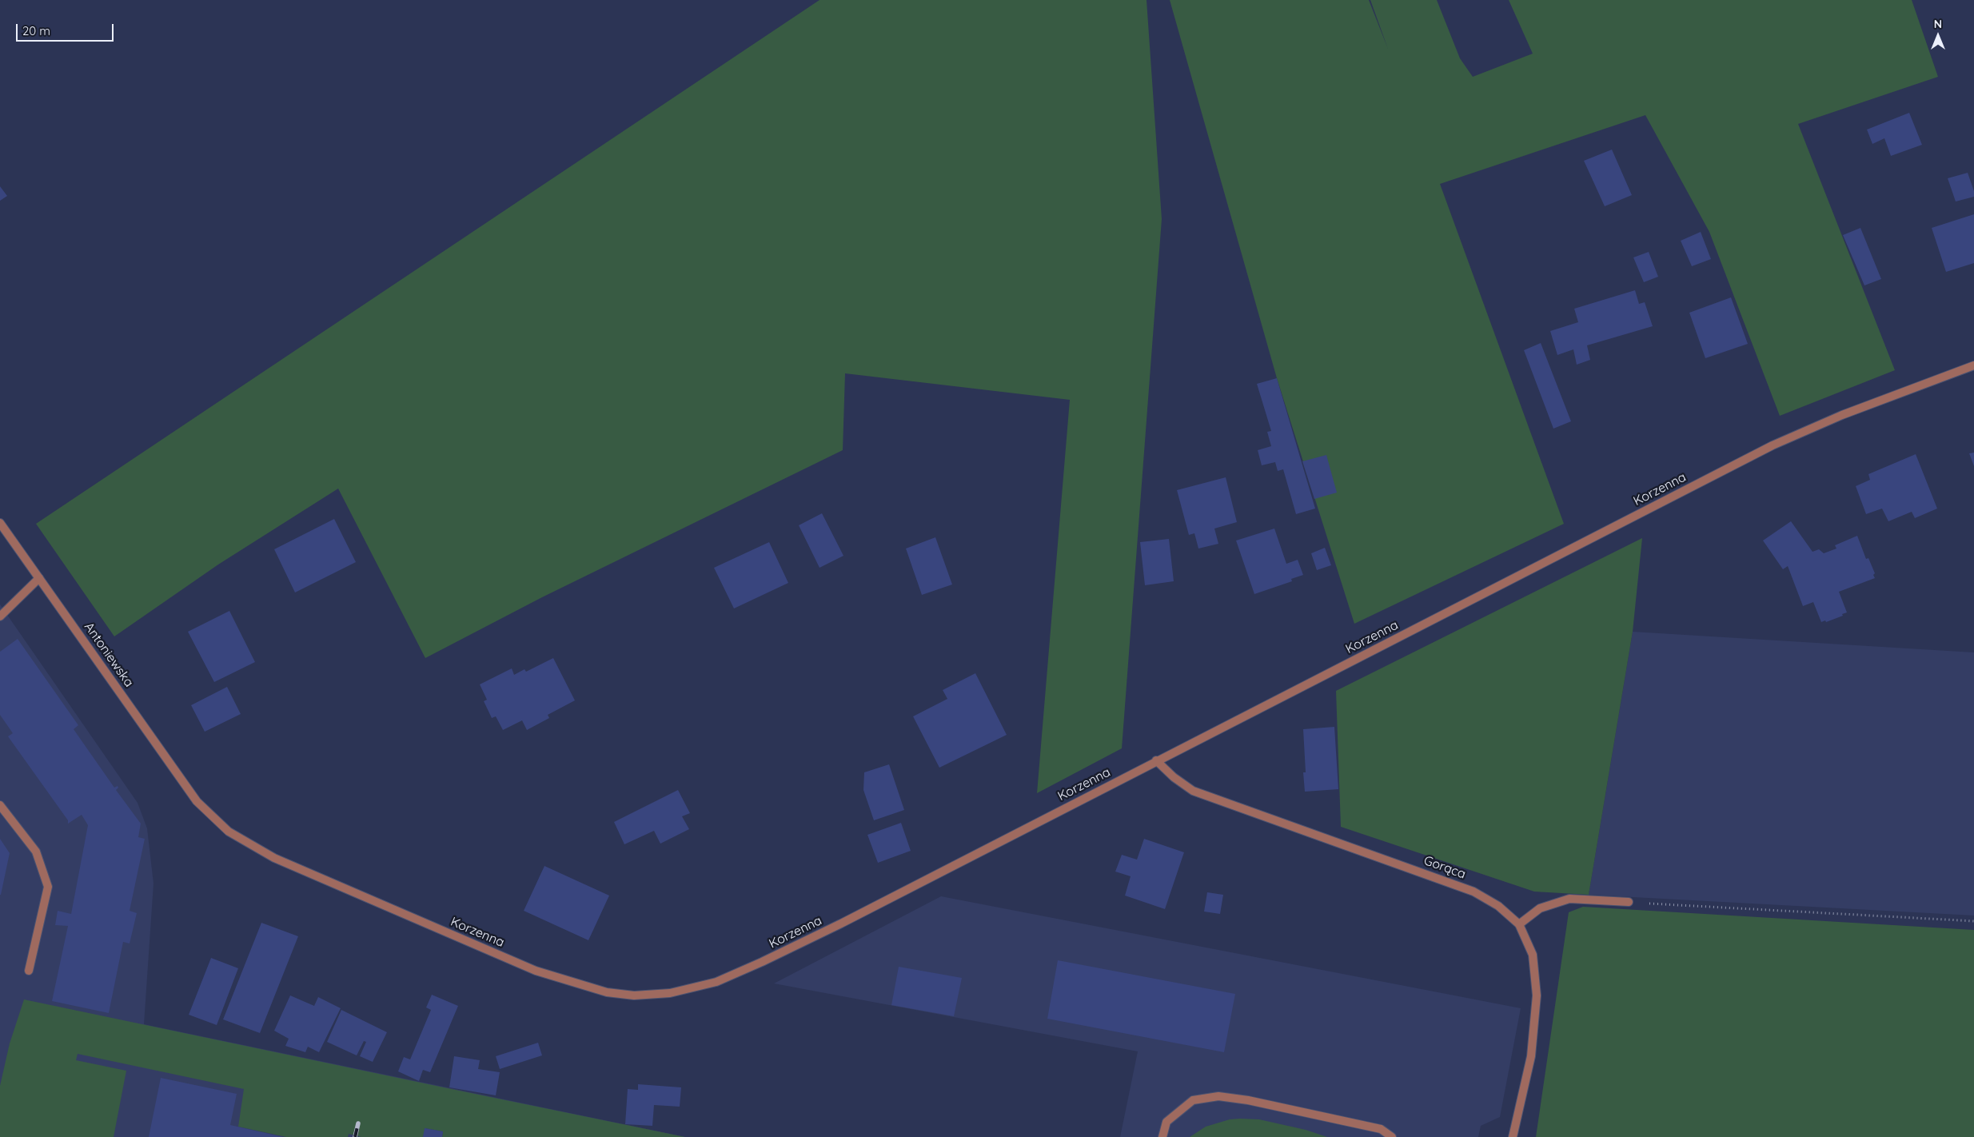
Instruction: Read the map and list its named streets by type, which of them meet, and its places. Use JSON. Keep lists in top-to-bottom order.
{
  "streets": {
    "street": ["Korzenna", "Antoniewska", "Gorąca"]
  },
  "crossings": [
    ["Korzenna", "Antoniewska"],
    ["Korzenna", "Gorąca"]
  ],
  "scale_bar": "20 m",
  "north": "top"
}
